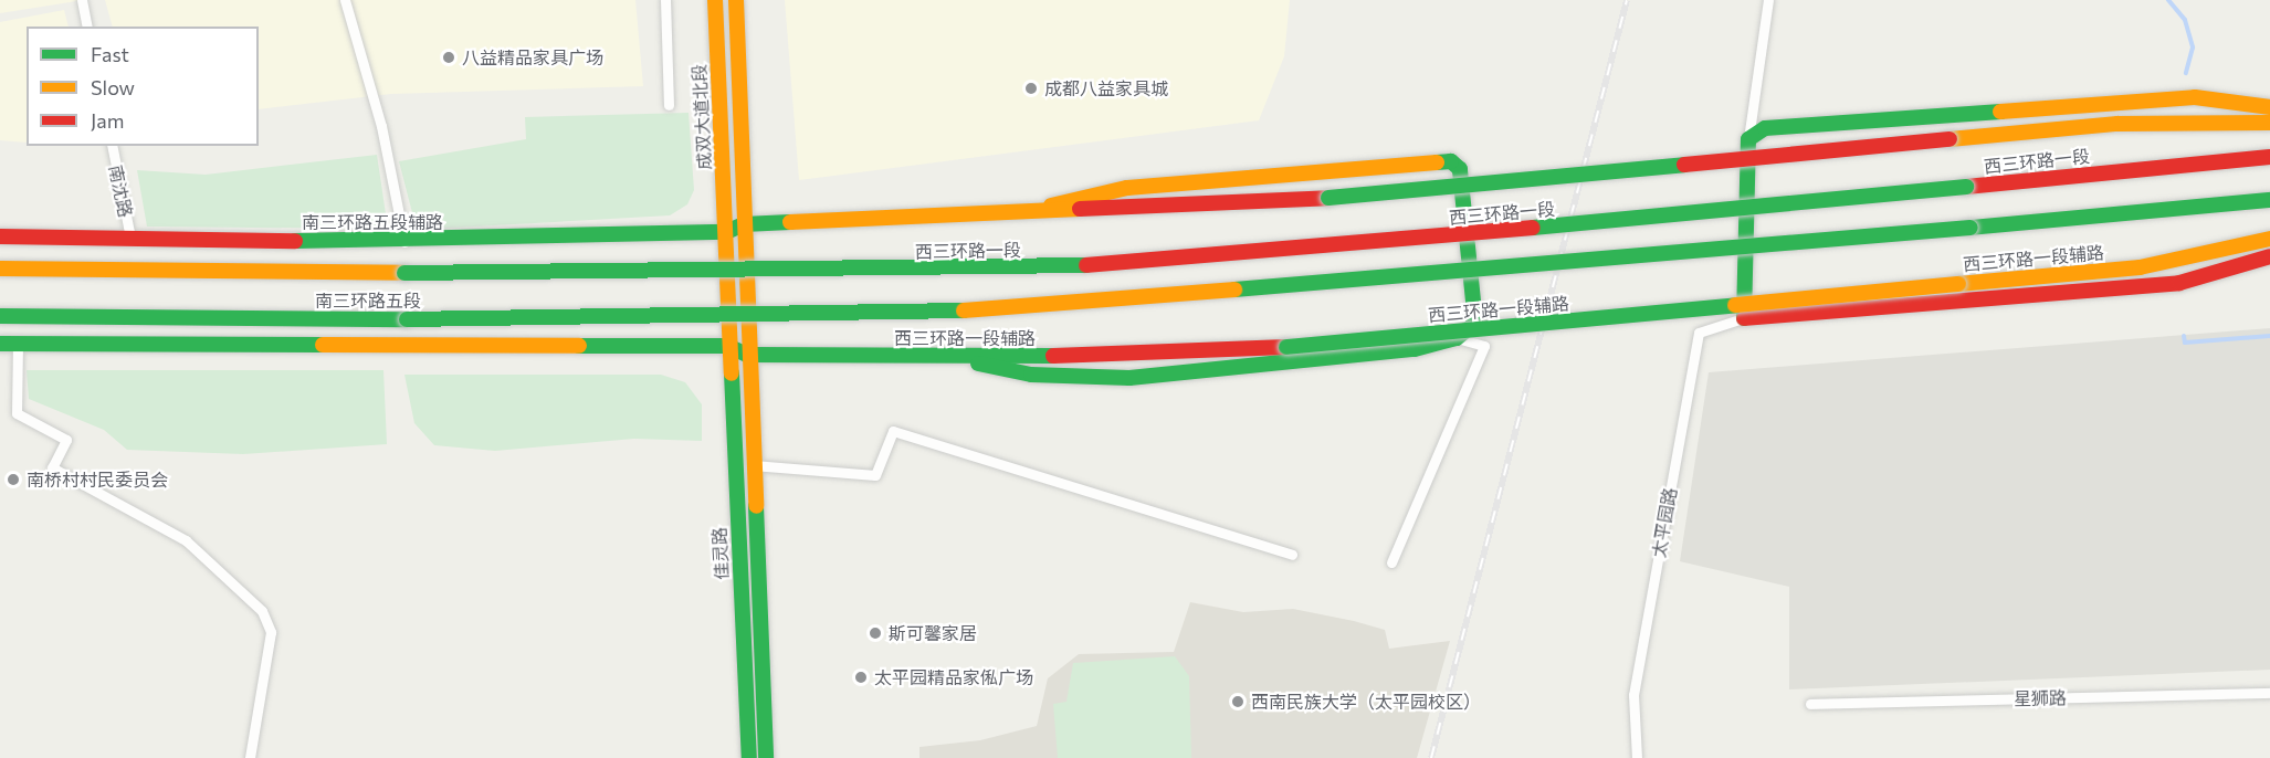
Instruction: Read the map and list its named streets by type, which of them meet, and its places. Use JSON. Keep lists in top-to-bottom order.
{
  "streets": {
    "main road": [
      "成双大道北段",
      "西三环路一段",
      "南三环路五段辅路",
      "西三环路一段辅路",
      "南三环路五段",
      "佳灵路"
    ],
    "street": ["南沈路", "太平园路", "星狮路"]
  },
  "crossings": [
    ["成双大道北段", "南三环路五段辅路"],
    ["成双大道北段", "西三环路一段辅路"],
    ["成双大道北段", "佳灵路"],
    ["西三环路一段", "南三环路五段"],
    ["南沈路", "南三环路五段辅路"],
    ["西三环路一段辅路", "佳灵路"]
  ],
  "places": [
    "八益精品家具广场",
    "成都八益家具城",
    "南桥村村民委员会",
    "斯可馨家居",
    "太平园精品家俬广场",
    "西南民族大学（太平园校区）"
  ],
  "legend": ["Fast", "Slow", "Jam"]
}
